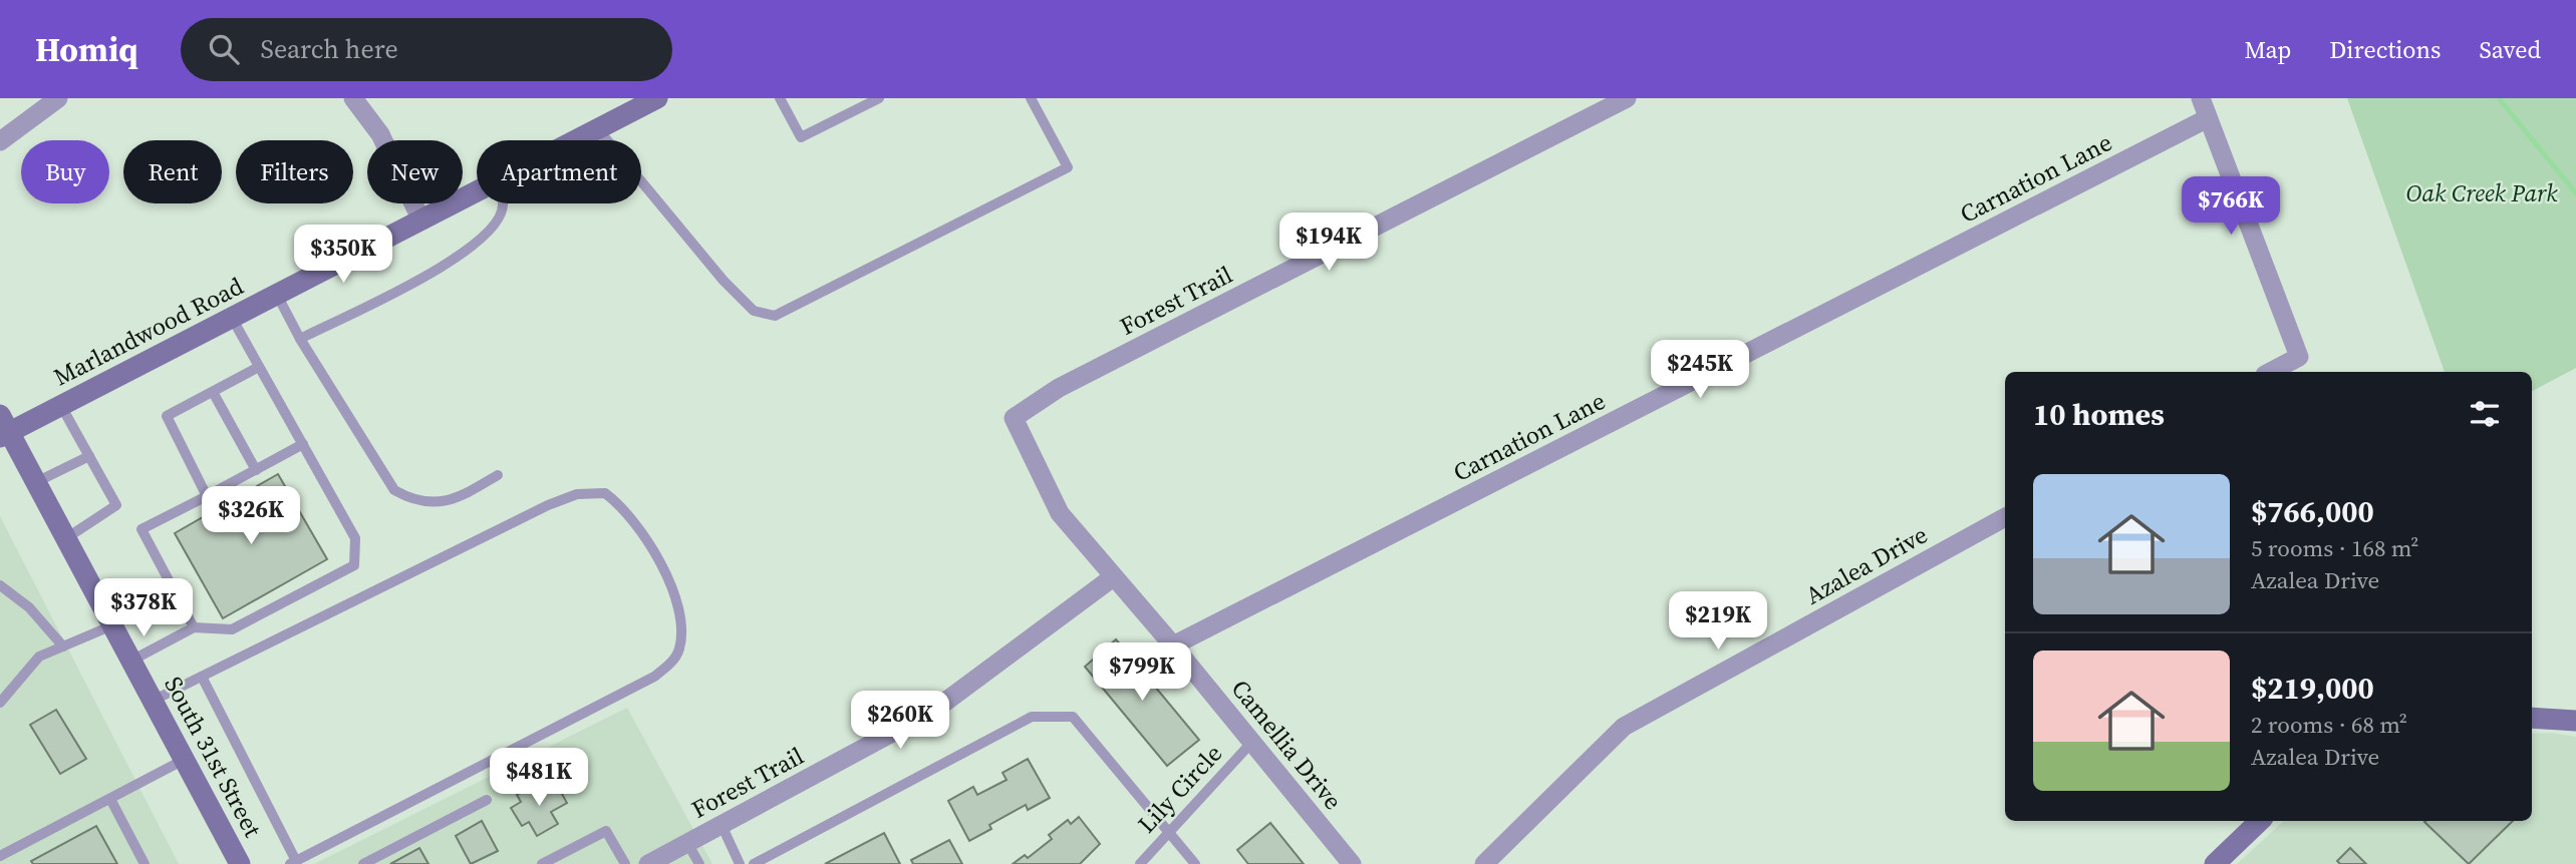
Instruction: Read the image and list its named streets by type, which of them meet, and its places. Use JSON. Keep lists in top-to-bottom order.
{
  "streets": {
    "street": [
      "Carnation Lane",
      "Forest Trail",
      "Marlandwood Road",
      "Azalea Drive",
      "Camellia Drive",
      "South 31st Street"
    ],
    "lane": ["Lily Circle"]
  },
  "crossings": [
    ["Carnation Lane", "Camellia Drive"],
    ["Forest Trail", "Camellia Drive"],
    ["Marlandwood Road", "South 31st Street"],
    ["Camellia Drive", "Lily Circle"]
  ],
  "parks": ["Oak Creek Park"],
  "page": {
    "header": "Homiq",
    "search": "Search here",
    "nav": ["Map", "Directions", "Saved"],
    "chip": [
      "Buy",
      "Rent",
      "Filters",
      "New",
      "Apartment"
    ],
    "price": [
      "$766K",
      "$194K",
      "$350K",
      "$245K",
      "$326K",
      "$378K",
      "$219K",
      "$799K",
      "$260K",
      "$481K"
    ],
    "heading": "10 homes",
    "list": [
      {
        "name": "$766,000",
        "note": "5 rooms · 168 m² · Azalea Drive"
      },
      {
        "name": "$219,000",
        "note": "2 rooms · 68 m² · Azalea Drive"
      }
    ]
  }
}
